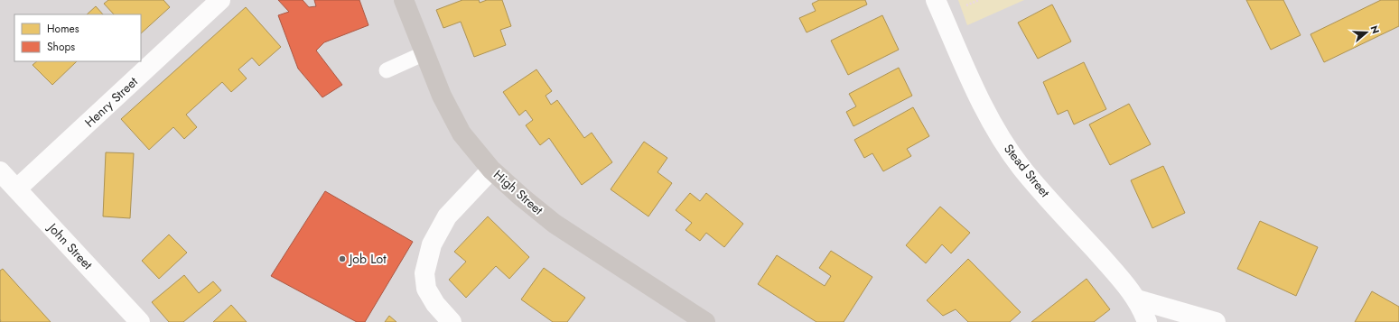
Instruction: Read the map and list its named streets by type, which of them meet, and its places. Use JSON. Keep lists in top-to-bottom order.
{
  "streets": {
    "main road": ["High Street"],
    "street": ["Henry Street", "Stead Street", "John Street"]
  },
  "crossings": [
    ["Henry Street", "John Street"]
  ],
  "places": ["Job Lot"],
  "legend": ["Homes", "Shops"],
  "north": "right"
}
